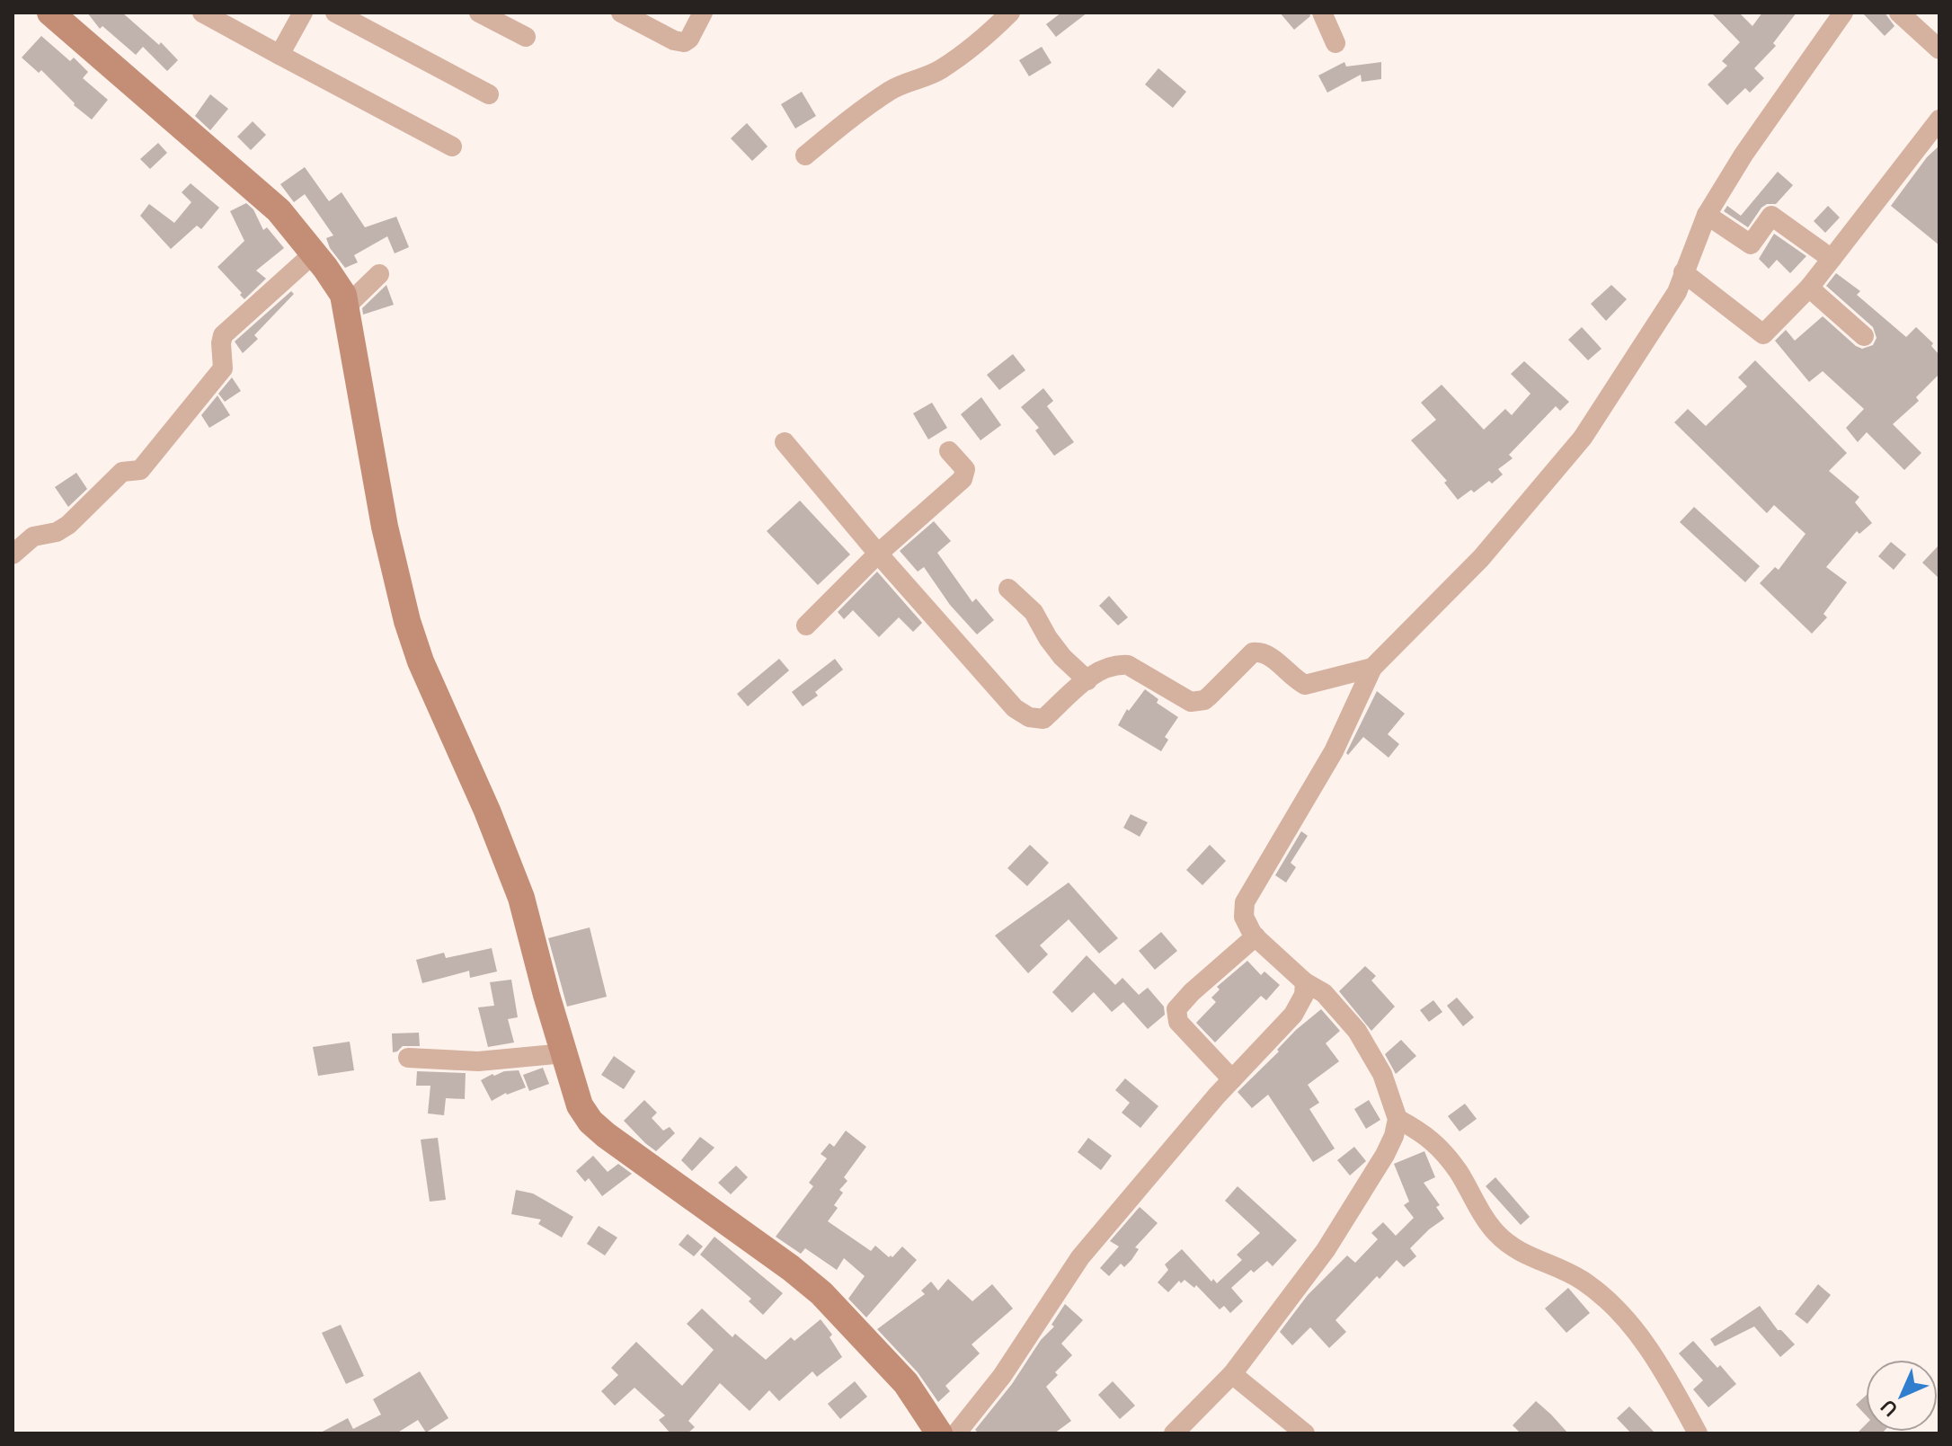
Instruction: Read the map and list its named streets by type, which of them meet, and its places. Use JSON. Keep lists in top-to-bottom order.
{
  "north": "bottom left"
}
